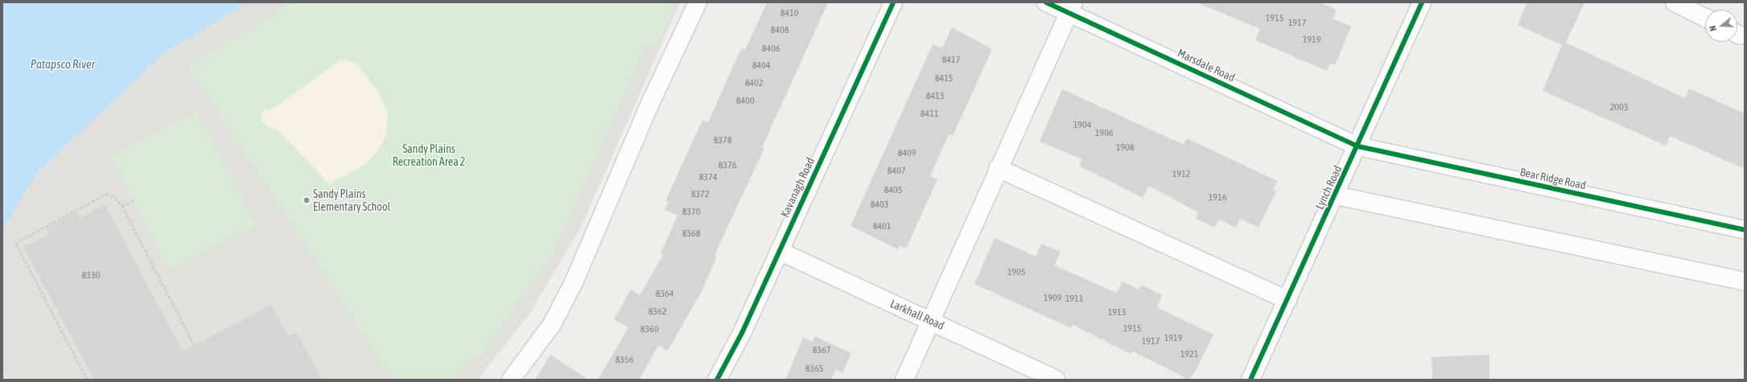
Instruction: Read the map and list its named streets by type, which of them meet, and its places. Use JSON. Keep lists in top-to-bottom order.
{
  "streets": {
    "street": [
      "Marsdale Road",
      "Bear Ridge Road",
      "Kavanagh Road",
      "Lynch Road",
      "Larkhall Road"
    ]
  },
  "crossings": [
    ["Marsdale Road", "Bear Ridge Road"],
    ["Marsdale Road", "Lynch Road"],
    ["Bear Ridge Road", "Lynch Road"],
    ["Kavanagh Road", "Larkhall Road"]
  ],
  "water": ["Patapsco River"],
  "parks": ["Sandy Plains Recreation Area 2"],
  "places": ["Sandy Plains Elementary School"],
  "house_numbers": [
    "8410",
    "1915",
    "1917",
    "8408",
    "1919",
    "8406",
    "8417",
    "8404",
    "8415",
    "8402",
    "8413",
    "8400",
    "2003",
    "8411",
    "1904",
    "1906",
    "8378",
    "1908",
    "8409",
    "8376",
    "8407",
    "1912",
    "8374",
    "8405",
    "8372",
    "1916",
    "8403",
    "8370",
    "8401",
    "8368",
    "1905",
    "8330",
    "8364",
    "1909",
    "1911",
    "8362",
    "1913",
    "1915",
    "8360",
    "1919",
    "1917",
    "8367",
    "1921",
    "8356",
    "8365"
  ],
  "north": "left"
}
